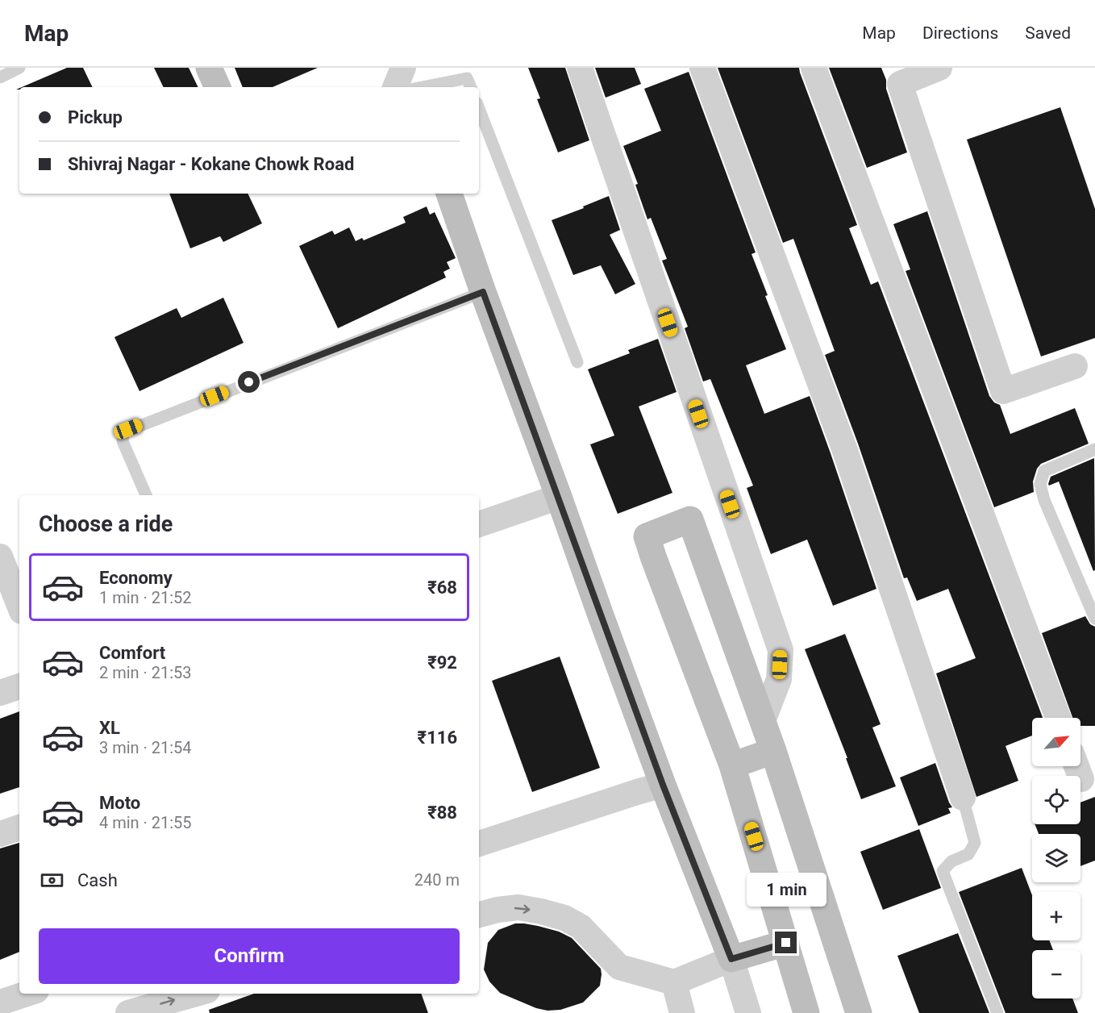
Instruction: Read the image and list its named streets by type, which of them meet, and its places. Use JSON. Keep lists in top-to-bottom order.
{
  "north": "top right",
  "page": {
    "header": "Map",
    "nav": ["Map", "Directions", "Saved"],
    "banner": ["Pickup", "Shivraj Nagar - Kokane Chowk Road"],
    "heading": "Choose a ride",
    "list": [
      {
        "name": "Economy",
        "note": "1 min · 21:52",
        "value": "₹68"
      },
      {
        "name": "Comfort",
        "note": "2 min · 21:53",
        "value": "₹92"
      },
      {
        "name": "XL",
        "note": "3 min · 21:54",
        "value": "₹116"
      },
      {
        "name": "Moto",
        "note": "4 min · 21:55",
        "value": "₹88"
      }
    ],
    "map_buttons": ["+", "−"],
    "pay": ["Cash", "240 m"],
    "bubble": "1 min",
    "buttons": "Confirm"
  }
}
